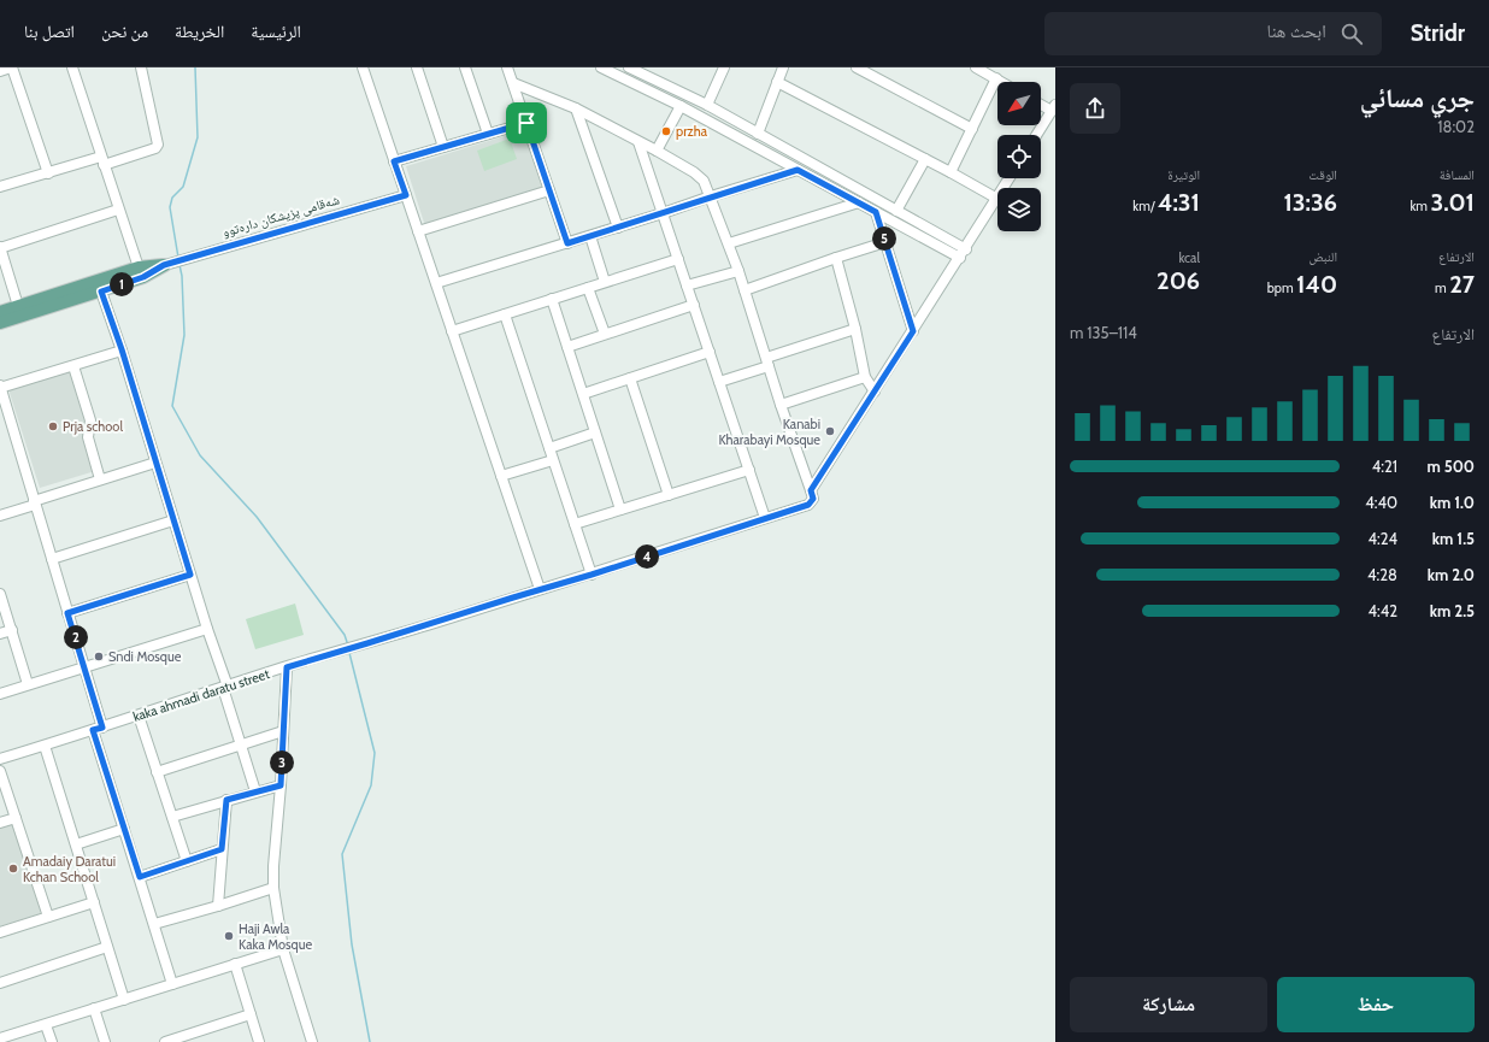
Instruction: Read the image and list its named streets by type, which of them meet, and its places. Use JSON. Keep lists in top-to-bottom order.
{
  "streets": {
    "main road": ["شەقامی پزیشکان دارەتوو"],
    "street": ["kaka ahmadi daratu street"]
  },
  "places": [
    "przha",
    "Prja school",
    "Kanabi Kharabayi Mosque",
    "Sndi Mosque",
    "Amadaiy Daratui Kchan School",
    "Haji Awla Kaka Mosque"
  ],
  "north": "bottom left",
  "page": {
    "header": "Stridr",
    "search": "ابحث هنا",
    "nav": [
      "الرئيسية",
      "الخريطة",
      "من نحن",
      "اتصل بنا"
    ],
    "heading": ["جري مسائي", "18:02"],
    "stats": [
      ["المسافة", "3.01 km"],
      ["الوقت", "13:36"],
      ["الوتيرة", "4:31 /km"],
      ["الارتفاع", "27 m"],
      ["النبض", "140 bpm"],
      ["kcal", "206"]
    ],
    "pins": [
      "5",
      "1",
      "4",
      "2",
      "3"
    ],
    "chart": ["الارتفاع", "114–135 m"],
    "list": [
      {
        "name": "500 m",
        "note": "4:21"
      },
      {
        "name": "1.0 km",
        "note": "4:40"
      },
      {
        "name": "1.5 km",
        "note": "4:24"
      },
      {
        "name": "2.0 km",
        "note": "4:28"
      },
      {
        "name": "2.5 km",
        "note": "4:42"
      }
    ],
    "buttons": ["حفظ", "مشاركة"]
  }
}
